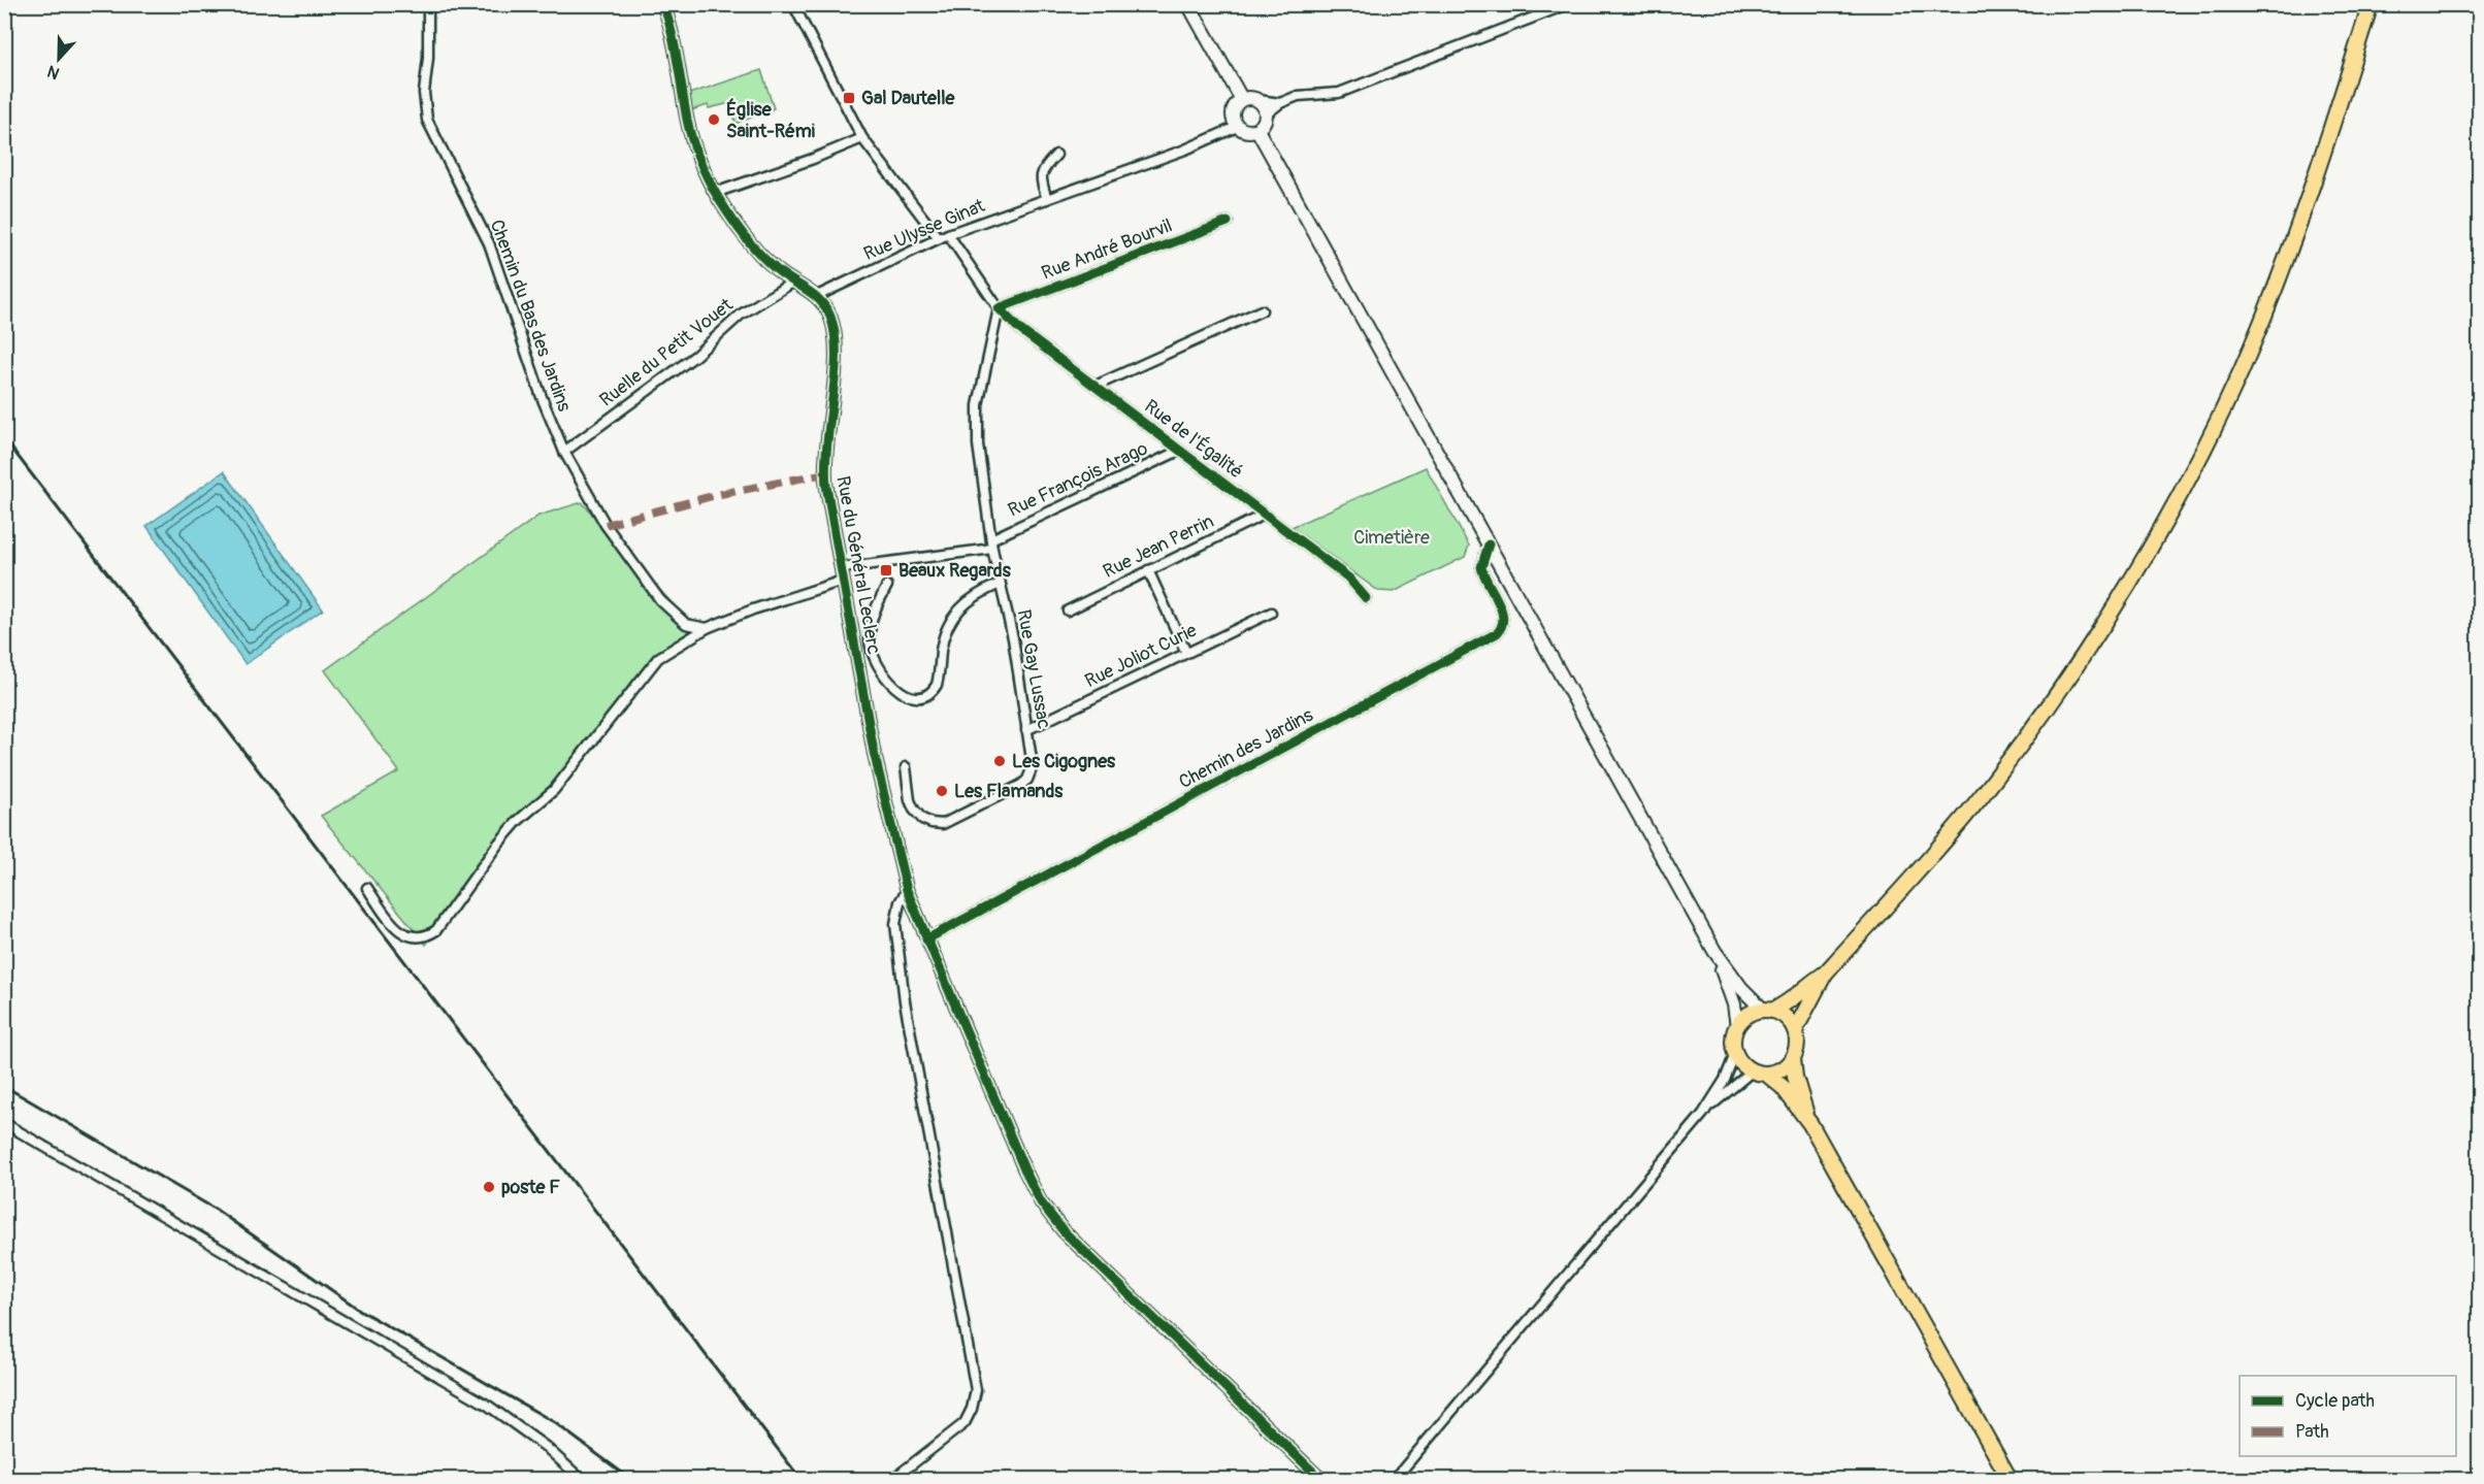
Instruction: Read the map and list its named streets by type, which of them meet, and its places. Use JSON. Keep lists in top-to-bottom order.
{
  "streets": {
    "street": [
      "Rue Ulysse Ginat",
      "Rue André Bourvil",
      "Chemin du Bas des Jardins",
      "Ruelle du Petit Vouet",
      "Rue de l'Égalité",
      "Rue François Arago",
      "Rue Jean Perrin",
      "Rue du Général Leclerc",
      "Rue Joliot Curie",
      "Rue Gay Lussac",
      "Chemin des Jardins"
    ]
  },
  "crossings": [
    ["Rue Ulysse Ginat", "Rue de l'Égalité"],
    ["Rue Ulysse Ginat", "Rue du Général Leclerc"],
    ["Rue André Bourvil", "Rue de l'Égalité"],
    ["Rue André Bourvil", "Rue Gay Lussac"],
    ["Chemin du Bas des Jardins", "Ruelle du Petit Vouet"],
    ["Rue de l'Égalité", "Rue François Arago"],
    ["Rue de l'Égalité", "Rue Jean Perrin"],
    ["Rue de l'Égalité", "Rue Gay Lussac"],
    ["Rue François Arago", "Rue Gay Lussac"],
    ["Rue du Général Leclerc", "Chemin des Jardins"],
    ["Rue Joliot Curie", "Rue Gay Lussac"]
  ],
  "parks": ["Cimetière"],
  "places": {
    "transit": ["Gal Dautelle", "Beaux Regards"],
    "other": [
      "Église Saint-Rémi",
      "Les Cigognes",
      "Les Flamands",
      "poste F"
    ]
  },
  "legend": ["Cycle path", "Path"],
  "north": "bottom"
}
